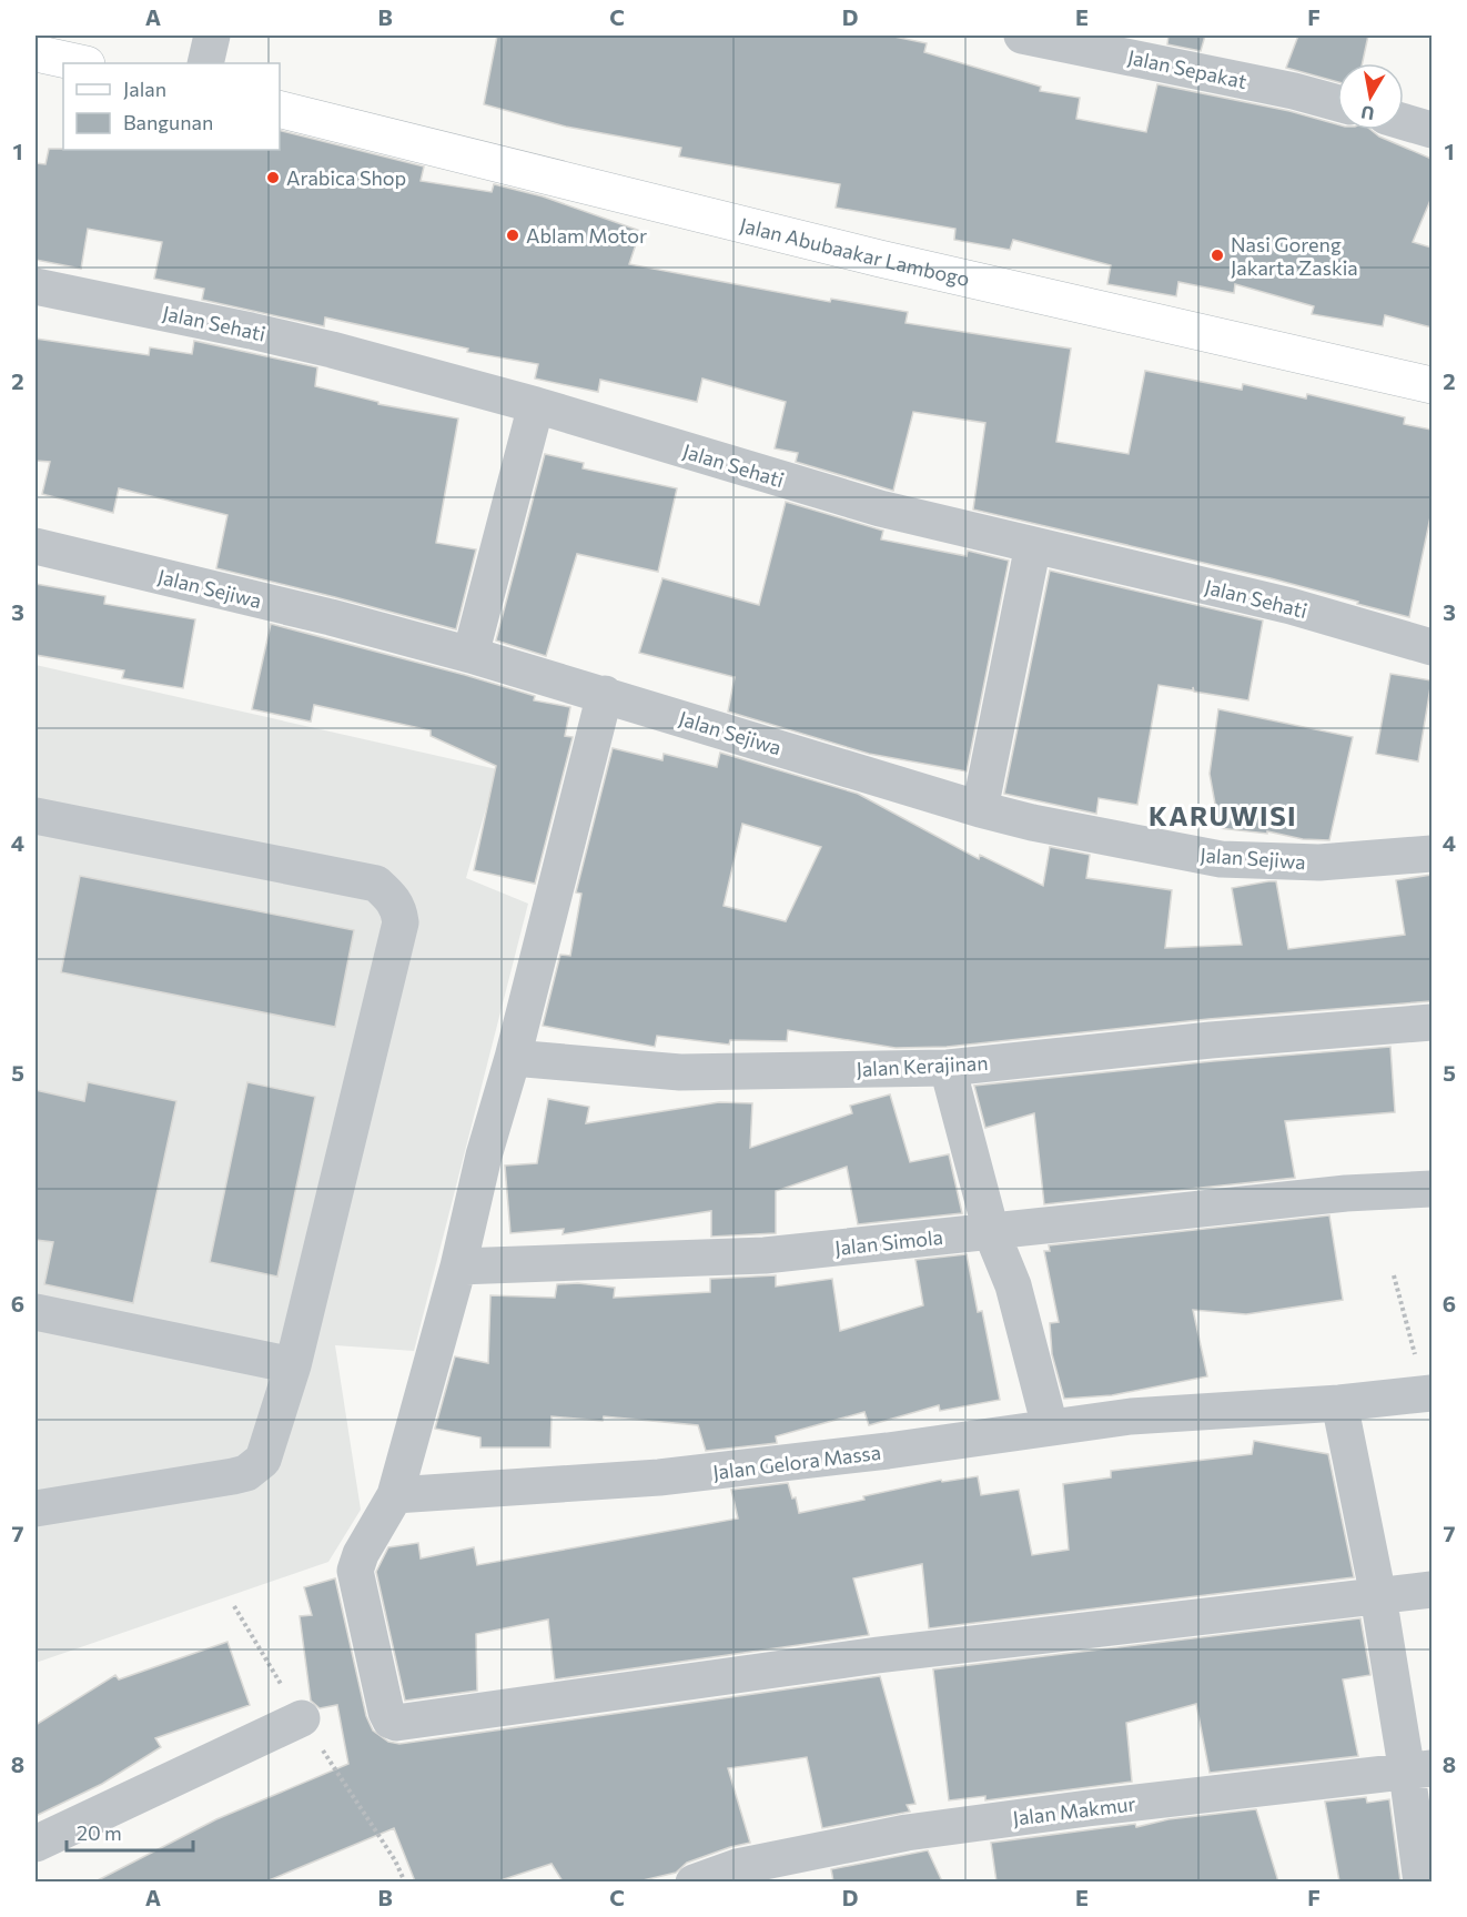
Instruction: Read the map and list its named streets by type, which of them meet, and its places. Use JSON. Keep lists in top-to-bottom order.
{
  "streets": {
    "street": [
      "Jalan Sepakat",
      "Jalan Abubaakar Lambogo",
      "Jalan Sehati",
      "Jalan Sejiwa",
      "Jalan Kerajinan",
      "Jalan Simola",
      "Jalan Gelora Massa",
      "Jalan Makmur"
    ]
  },
  "districts": ["KARUWISI"],
  "places": ["Arabica Shop", "Ablam Motor", "Nasi Goreng Jakarta Zaskia"],
  "legend": ["Jalan", "Bangunan"],
  "scale_bar": "20 m",
  "north": "bottom",
  "grid": {
    "columns": [
      "A",
      "B",
      "C",
      "D",
      "E",
      "F"
    ],
    "rows": [
      "1",
      "2",
      "3",
      "4",
      "5",
      "6",
      "7",
      "8"
    ]
  }
}
